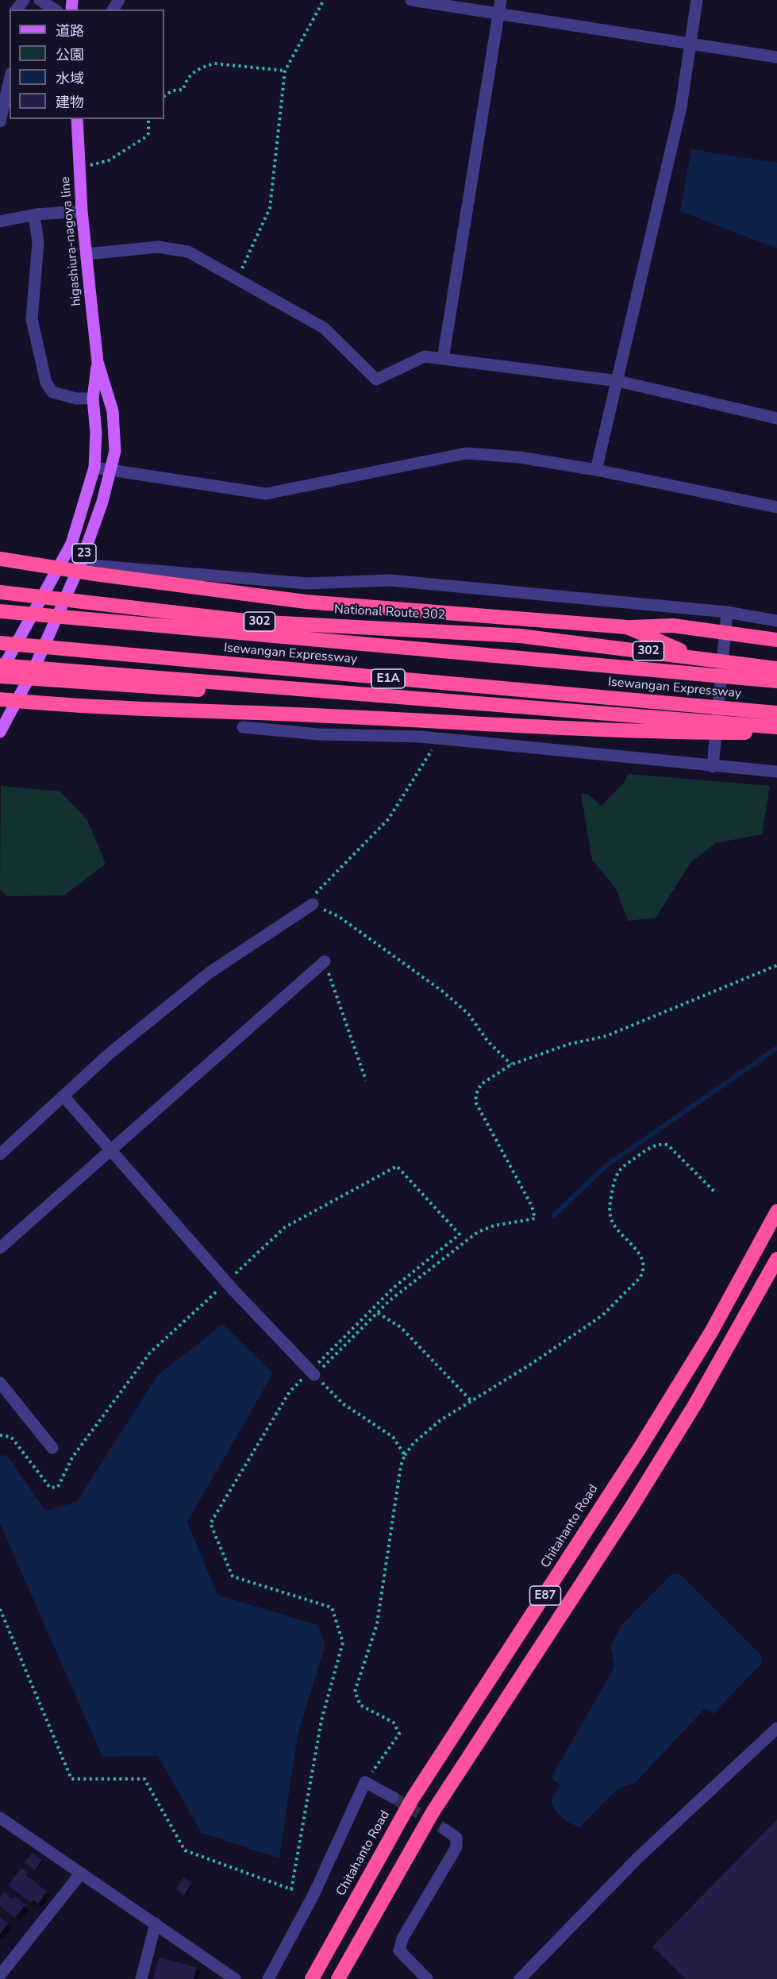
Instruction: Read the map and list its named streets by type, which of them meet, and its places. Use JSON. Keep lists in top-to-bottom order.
{
  "streets": {
    "highway": [
      "National Route 302",
      "302",
      "Isewangan Expressway",
      "E1A",
      "Chitahanto Road",
      "E87"
    ],
    "main road": ["higashiura-nagoya line", "23"]
  },
  "crossings": [
    ["higashiura-nagoya line", "National Route 302"]
  ],
  "legend": [
    "道路",
    "公園",
    "水域",
    "建物"
  ]
}
